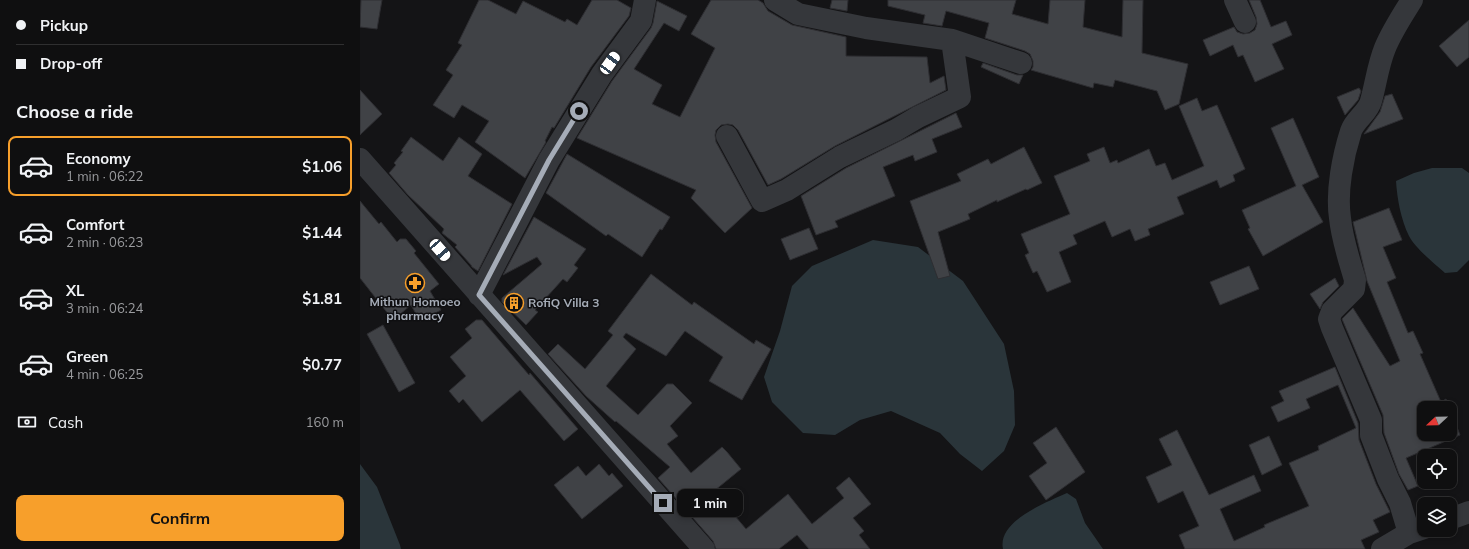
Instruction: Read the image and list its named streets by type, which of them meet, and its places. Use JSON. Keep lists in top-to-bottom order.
{
  "places": {
    "pharmacy": ["Mithun Homoeo pharmacy"],
    "building": ["RofiQ Villa 3"]
  },
  "north": "left",
  "page": {
    "banner": ["Pickup", "Drop-off"],
    "heading": "Choose a ride",
    "list": [
      {
        "name": "Economy",
        "note": "1 min · 06:22",
        "value": "$1.06"
      },
      {
        "name": "Comfort",
        "note": "2 min · 06:23",
        "value": "$1.44"
      },
      {
        "name": "XL",
        "note": "3 min · 06:24",
        "value": "$1.81"
      },
      {
        "name": "Green",
        "note": "4 min · 06:25",
        "value": "$0.77"
      }
    ],
    "pay": ["Cash", "160 m"],
    "buttons": "Confirm",
    "bubble": "1 min"
  }
}
